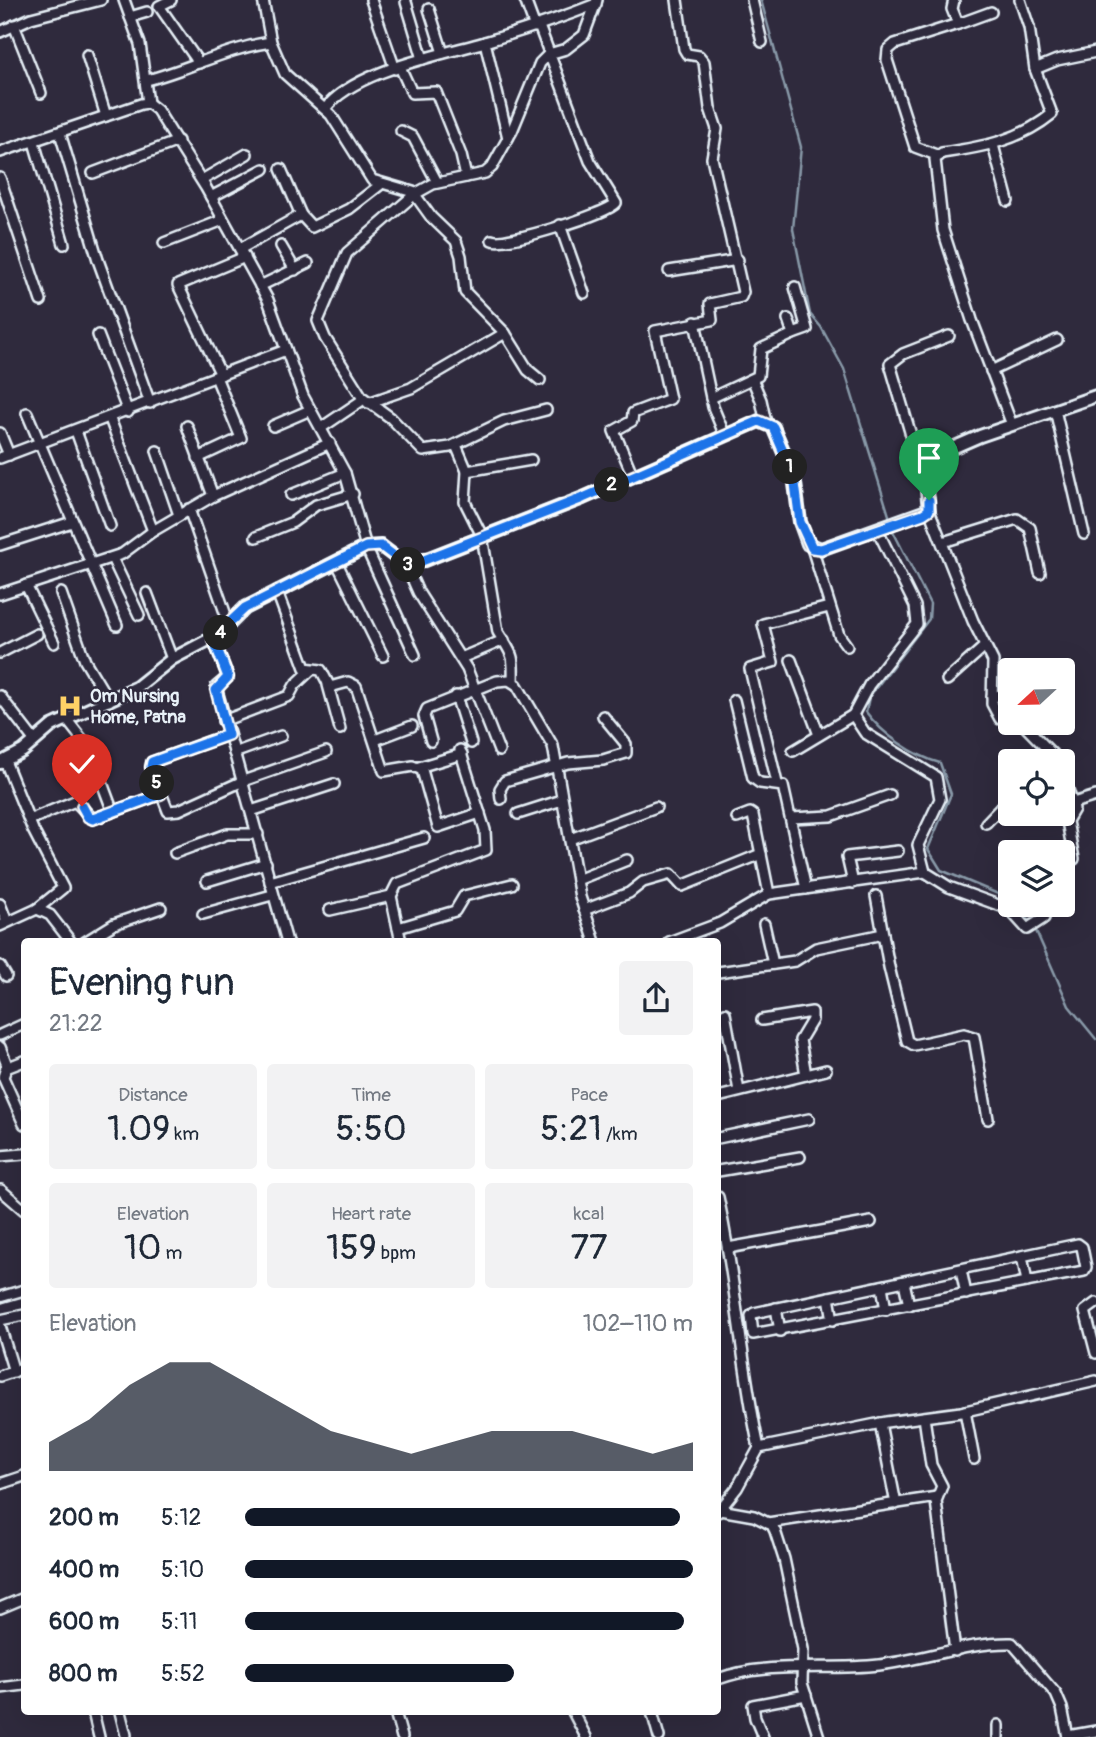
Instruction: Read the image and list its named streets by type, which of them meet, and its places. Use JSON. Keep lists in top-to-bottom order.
{
  "places": {
    "hospital": ["Om Nursing Home, Patna"]
  },
  "north": "left",
  "page": {
    "pins": [
      "1",
      "2",
      "3",
      "4",
      "5"
    ],
    "heading": ["Evening run", "21:22"],
    "stats": [
      ["Distance", "1.09 km"],
      ["Time", "5:50"],
      ["Pace", "5:21 /km"],
      ["Elevation", "10 m"],
      ["Heart rate", "159 bpm"],
      ["kcal", "77"]
    ],
    "chart": ["Elevation", "102–110 m"],
    "list": [
      {
        "name": "200 m",
        "note": "5:12"
      },
      {
        "name": "400 m",
        "note": "5:10"
      },
      {
        "name": "600 m",
        "note": "5:11"
      },
      {
        "name": "800 m",
        "note": "5:52"
      }
    ]
  }
}
